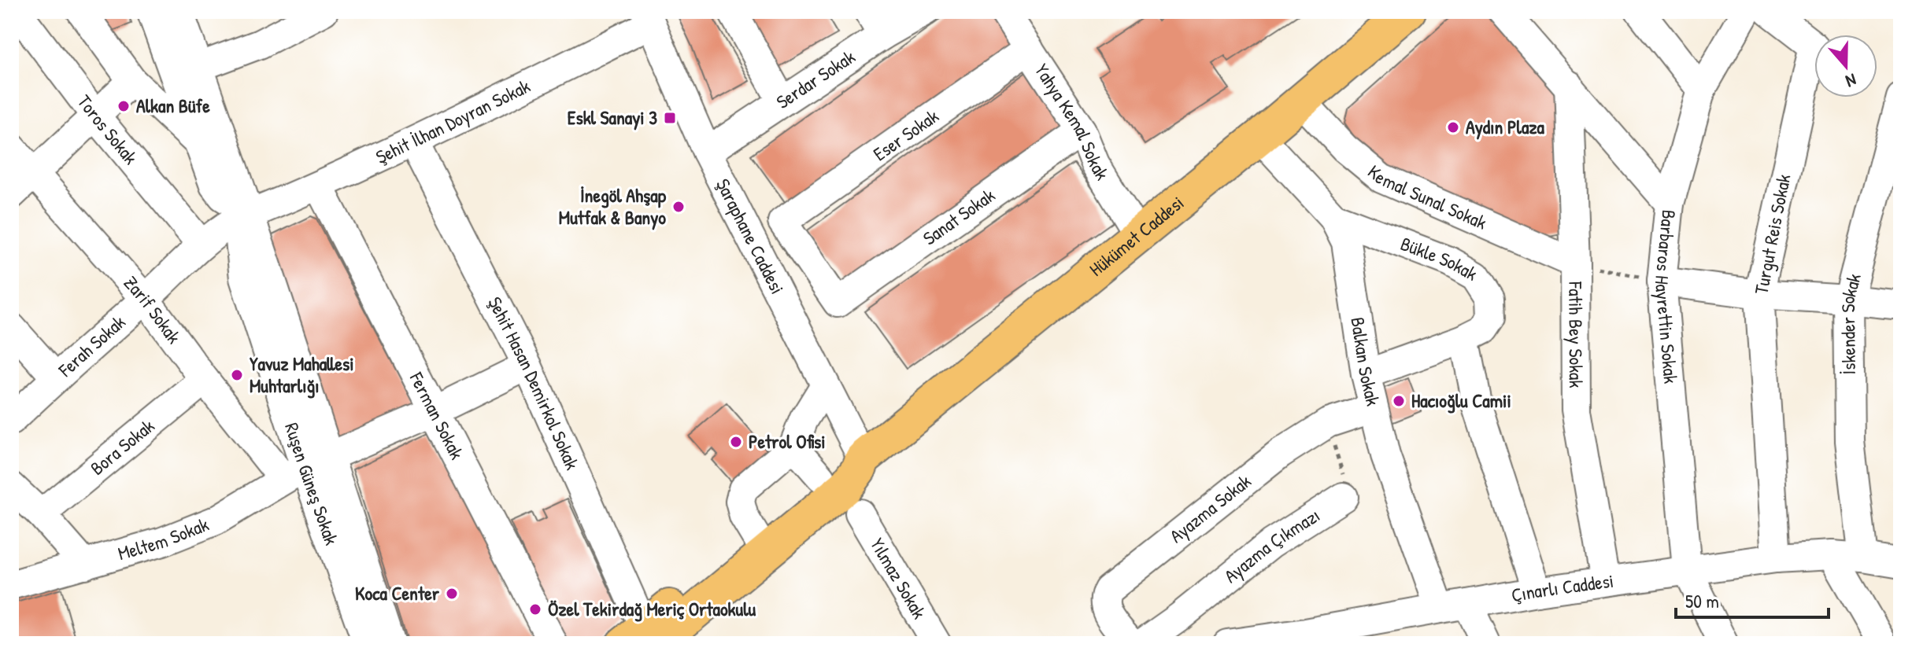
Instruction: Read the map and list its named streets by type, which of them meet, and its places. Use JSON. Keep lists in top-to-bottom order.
{
  "streets": {
    "main road": ["Hükümet Caddesi"],
    "street": [
      "Serdar Sokak",
      "Şehit İlhan Doyran Sokak",
      "Yahya Kemal Sokak",
      "Toros Sokak",
      "Eser Sokak",
      "Kemal Sunal Sokak",
      "Sanat Sokak",
      "Turgut Reis Sokak",
      "Şaraphane Caddesi",
      "Bükle Sokak",
      "Barbaros Hayrettin Sokak",
      "Zarif Sokak",
      "İskender Sokak",
      "Fatih Bey Sokak",
      "Ferah Sokak",
      "Balkan Sokak",
      "Şehit Hasan Demirkol Sokak",
      "Ferman Sokak",
      "Bora Sokak",
      "Ruşen Güneş Sokak",
      "Ayazma Sokak",
      "Meltem Sokak",
      "Ayazma Çıkmazı",
      "Yılmaz Sokak",
      "Çınarlı Caddesi"
    ]
  },
  "crossings": [
    ["Serdar Sokak", "Şaraphane Caddesi"],
    ["Şehit İlhan Doyran Sokak", "Şaraphane Caddesi"],
    ["Şehit İlhan Doyran Sokak", "Ferah Sokak"],
    ["Şehit İlhan Doyran Sokak", "Şehit Hasan Demirkol Sokak"],
    ["Şehit İlhan Doyran Sokak", "Ferman Sokak"],
    ["Şehit İlhan Doyran Sokak", "Ruşen Güneş Sokak"],
    ["Yahya Kemal Sokak", "Eser Sokak"],
    ["Yahya Kemal Sokak", "Sanat Sokak"],
    ["Yahya Kemal Sokak", "Hükümet Caddesi"],
    ["Toros Sokak", "Ferah Sokak"],
    ["Eser Sokak", "Sanat Sokak"],
    ["Kemal Sunal Sokak", "Hükümet Caddesi"],
    ["Kemal Sunal Sokak", "Fatih Bey Sokak"],
    ["Turgut Reis Sokak", "Çınarlı Caddesi"],
    ["Hükümet Caddesi", "Şaraphane Caddesi"],
    ["Hükümet Caddesi", "Balkan Sokak"],
    ["Hükümet Caddesi", "Şehit Hasan Demirkol Sokak"],
    ["Bükle Sokak", "Balkan Sokak"],
    ["Barbaros Hayrettin Sokak", "Fatih Bey Sokak"],
    ["Barbaros Hayrettin Sokak", "Çınarlı Caddesi"],
    ["Zarif Sokak", "Ferah Sokak"],
    ["Zarif Sokak", "Bora Sokak"],
    ["Zarif Sokak", "Ruşen Güneş Sokak"],
    ["Zarif Sokak", "Meltem Sokak"],
    ["İskender Sokak", "Çınarlı Caddesi"],
    ["Fatih Bey Sokak", "Çınarlı Caddesi"],
    ["Ferah Sokak", "Ruşen Güneş Sokak"],
    ["Balkan Sokak", "Ayazma Sokak"],
    ["Balkan Sokak", "Çınarlı Caddesi"],
    ["Şehit Hasan Demirkol Sokak", "Meltem Sokak"],
    ["Ferman Sokak", "Meltem Sokak"],
    ["Ruşen Güneş Sokak", "Meltem Sokak"]
  ],
  "places": {
    "other": [
      "Alkan Büfe",
      "Aydın Plaza",
      "İnegöl Ahşap Mutfak & Banyo",
      "Yavuz Mahallesi Muhtarlığı",
      "Hacıoğlu Camii",
      "Petrol Ofisi",
      "Koca Center",
      "Özel Tekirdağ Meriç Ortaokulu"
    ],
    "transit": ["Eskl Sanayi 3"]
  },
  "scale_bar": "50 m",
  "north": "bottom"
}
